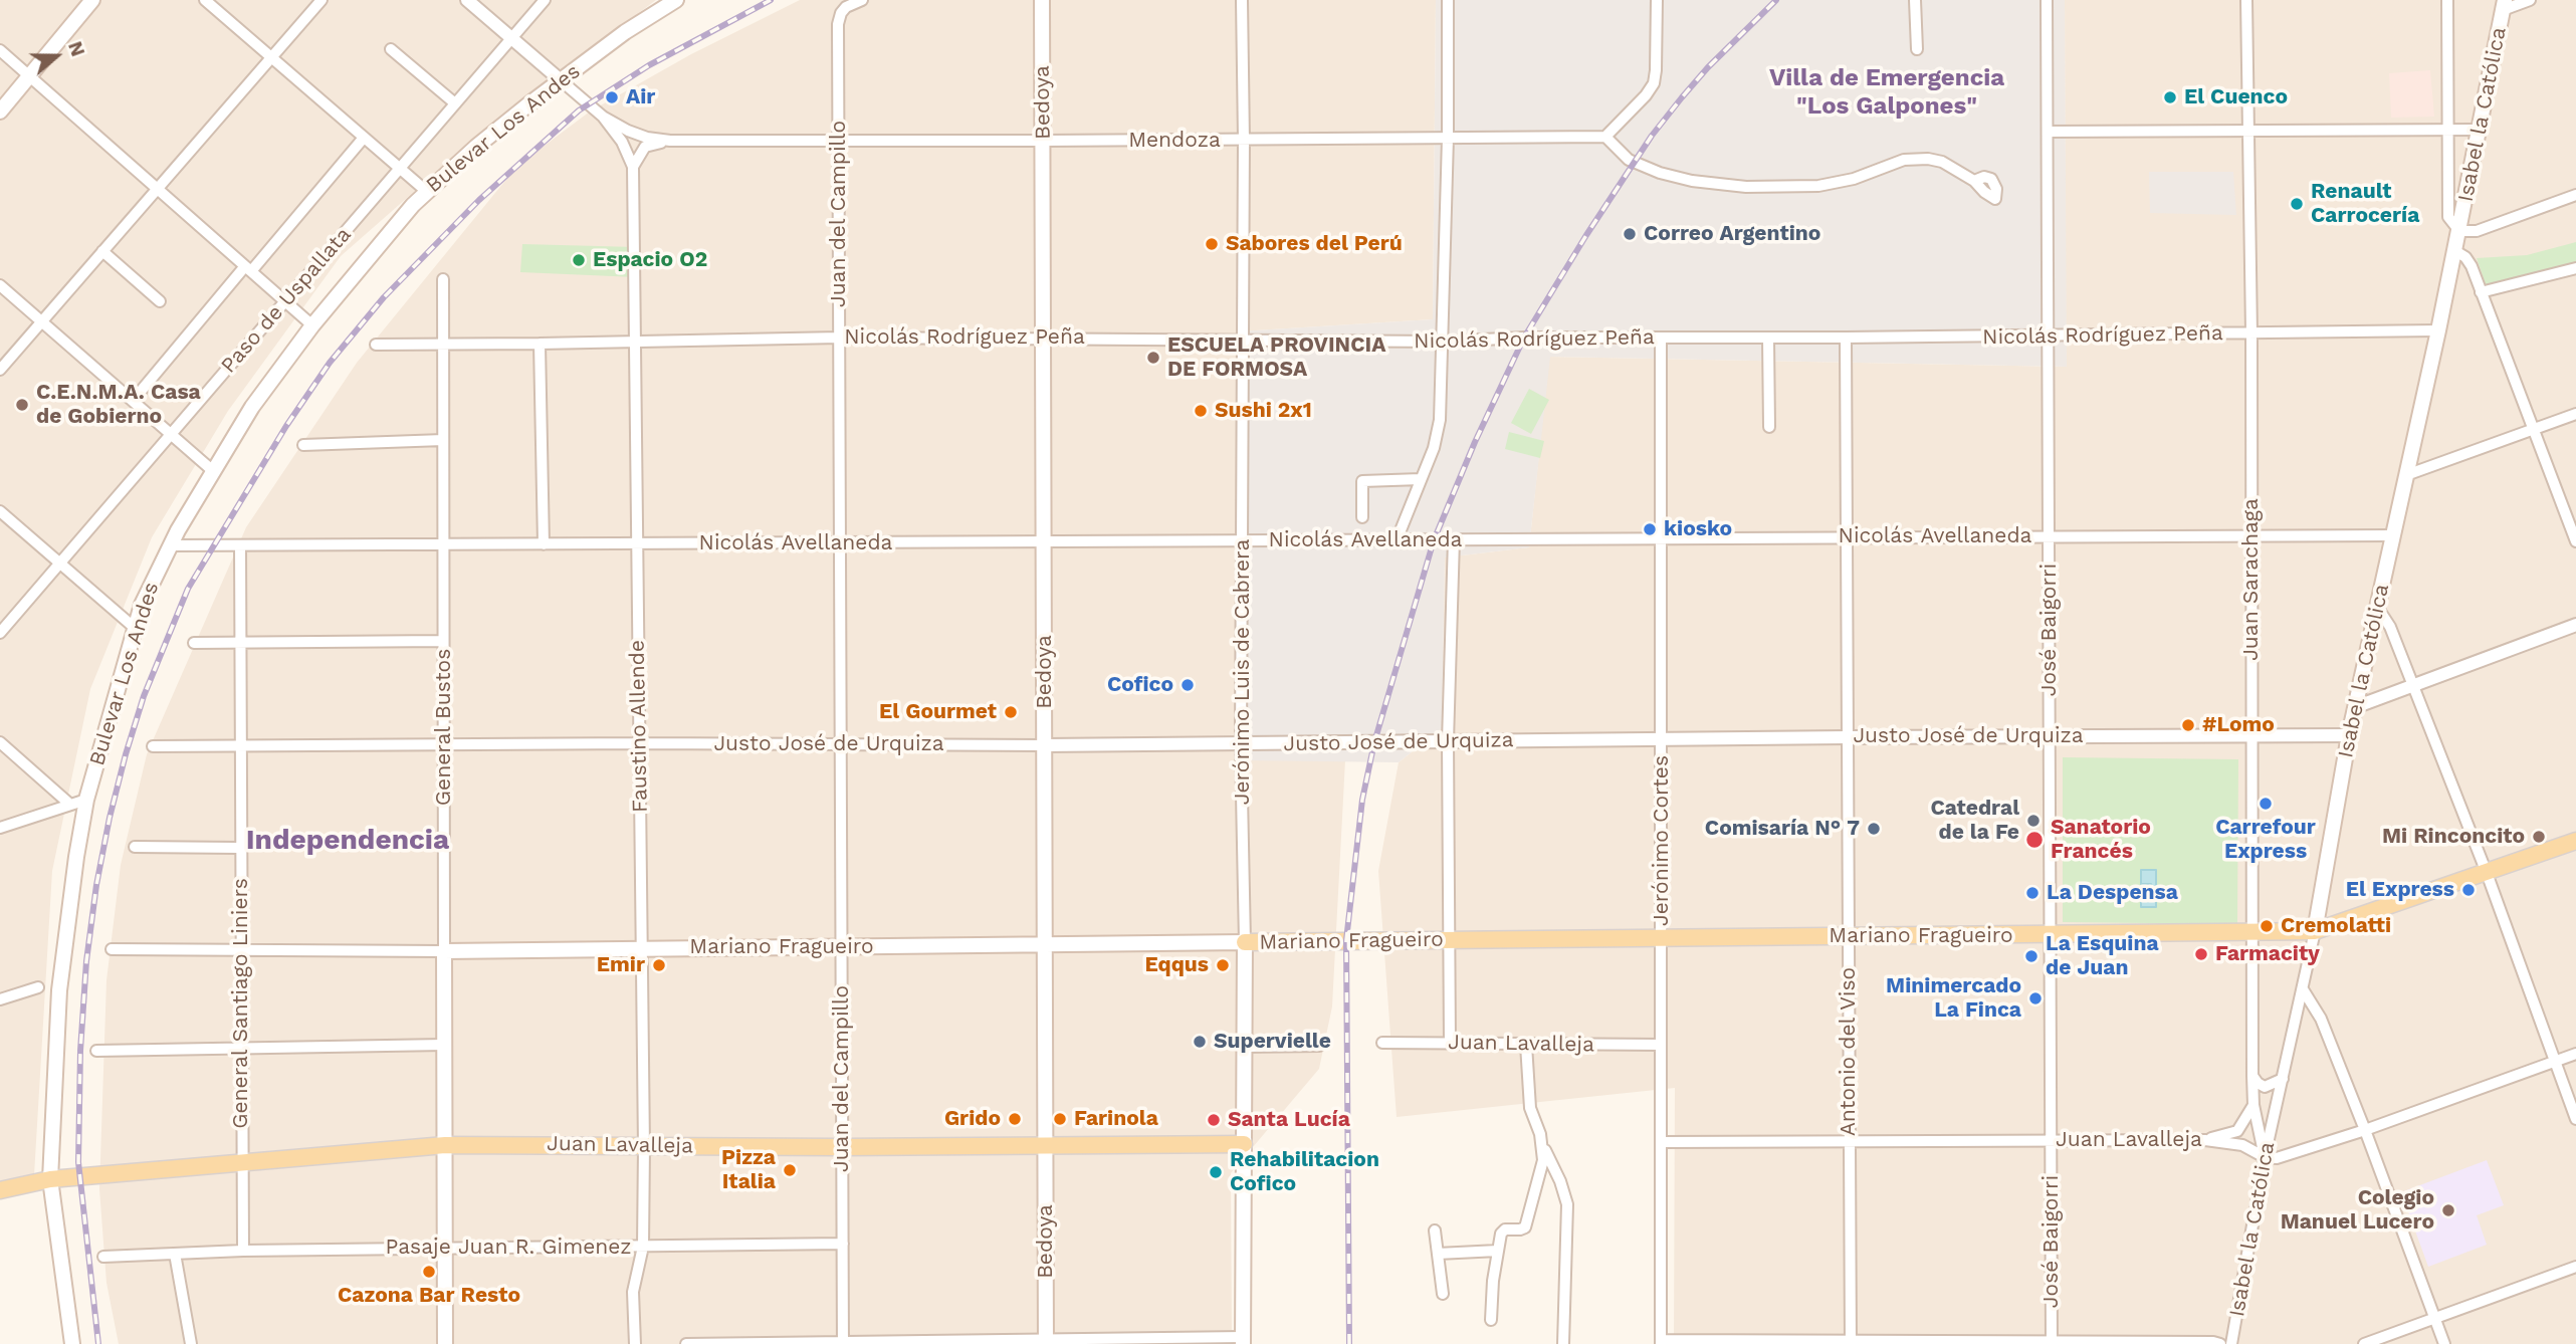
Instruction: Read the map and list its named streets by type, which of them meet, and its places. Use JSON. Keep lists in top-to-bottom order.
{
  "streets": {
    "main road": [
      "Bedoya",
      "Isabel la Católica",
      "Bulevar Los Andes",
      "Jerónimo Luis de Cabrera",
      "General Bustos",
      "Mariano Fragueiro",
      "Juan Lavalleja"
    ],
    "street": [
      "Mendoza",
      "Juan del Campillo",
      "Paso de Uspallata",
      "Nicolás Rodríguez Peña",
      "Nicolás Avellaneda",
      "Juan Sarachaga",
      "José Baigorri",
      "Faustino Allende",
      "Justo José de Urquiza",
      "Jerónimo Cortes",
      "General Santiago Liniers",
      "Antonio del Viso",
      "Pasaje Juan R. Gimenez"
    ]
  },
  "crossings": [
    ["Bedoya", "Mendoza"],
    ["Bedoya", "Nicolás Rodríguez Peña"],
    ["Bedoya", "Nicolás Avellaneda"],
    ["Bedoya", "Justo José de Urquiza"],
    ["Bedoya", "Mariano Fragueiro"],
    ["Bedoya", "Juan Lavalleja"],
    ["Isabel la Católica", "Nicolás Rodríguez Peña"],
    ["Isabel la Católica", "Nicolás Avellaneda"],
    ["Isabel la Católica", "Juan Sarachaga"],
    ["Isabel la Católica", "Justo José de Urquiza"],
    ["Isabel la Católica", "Mariano Fragueiro"],
    ["Isabel la Católica", "Juan Lavalleja"],
    ["Bulevar Los Andes", "Nicolás Avellaneda"],
    ["Bulevar Los Andes", "Juan Lavalleja"],
    ["Mendoza", "Juan del Campillo"],
    ["Mendoza", "Jerónimo Luis de Cabrera"],
    ["Mendoza", "Faustino Allende"],
    ["Juan del Campillo", "Nicolás Rodríguez Peña"],
    ["Juan del Campillo", "Nicolás Avellaneda"],
    ["Juan del Campillo", "Justo José de Urquiza"],
    ["Juan del Campillo", "Mariano Fragueiro"],
    ["Juan del Campillo", "Juan Lavalleja"],
    ["Juan del Campillo", "Pasaje Juan R. Gimenez"],
    ["Nicolás Rodríguez Peña", "Juan Sarachaga"],
    ["Nicolás Rodríguez Peña", "José Baigorri"],
    ["Nicolás Rodríguez Peña", "Jerónimo Luis de Cabrera"],
    ["Nicolás Rodríguez Peña", "Faustino Allende"],
    ["Nicolás Rodríguez Peña", "General Bustos"],
    ["Nicolás Rodríguez Peña", "Jerónimo Cortes"],
    ["Nicolás Rodríguez Peña", "Antonio del Viso"],
    ["Nicolás Avellaneda", "Juan Sarachaga"],
    ["Nicolás Avellaneda", "José Baigorri"],
    ["Nicolás Avellaneda", "Jerónimo Luis de Cabrera"],
    ["Nicolás Avellaneda", "Faustino Allende"],
    ["Nicolás Avellaneda", "General Bustos"],
    ["Nicolás Avellaneda", "Jerónimo Cortes"],
    ["Nicolás Avellaneda", "General Santiago Liniers"],
    ["Nicolás Avellaneda", "Antonio del Viso"],
    ["Juan Sarachaga", "Justo José de Urquiza"],
    ["Juan Sarachaga", "Mariano Fragueiro"],
    ["Juan Sarachaga", "Juan Lavalleja"],
    ["José Baigorri", "Justo José de Urquiza"],
    ["José Baigorri", "Mariano Fragueiro"],
    ["José Baigorri", "Juan Lavalleja"],
    ["Jerónimo Luis de Cabrera", "Justo José de Urquiza"],
    ["Jerónimo Luis de Cabrera", "Mariano Fragueiro"],
    ["Jerónimo Luis de Cabrera", "Juan Lavalleja"],
    ["Faustino Allende", "Justo José de Urquiza"],
    ["Faustino Allende", "Mariano Fragueiro"],
    ["Faustino Allende", "Juan Lavalleja"],
    ["Faustino Allende", "Pasaje Juan R. Gimenez"],
    ["General Bustos", "Justo José de Urquiza"],
    ["General Bustos", "Mariano Fragueiro"],
    ["General Bustos", "Juan Lavalleja"],
    ["General Bustos", "Pasaje Juan R. Gimenez"],
    ["Justo José de Urquiza", "Jerónimo Cortes"],
    ["Justo José de Urquiza", "General Santiago Liniers"],
    ["Justo José de Urquiza", "Antonio del Viso"],
    ["Jerónimo Cortes", "Mariano Fragueiro"],
    ["Jerónimo Cortes", "Juan Lavalleja"],
    ["Mariano Fragueiro", "General Santiago Liniers"],
    ["Mariano Fragueiro", "Antonio del Viso"],
    ["General Santiago Liniers", "Juan Lavalleja"],
    ["General Santiago Liniers", "Pasaje Juan R. Gimenez"],
    ["Juan Lavalleja", "Antonio del Viso"]
  ],
  "districts": ["Villa de Emergencia \"Los Galpones\"", "Independencia"],
  "places": [
    "Air",
    "El Cuenco",
    "Renault Carrocería",
    "Correo Argentino",
    "Sabores del Perú",
    "Espacio O2",
    "ESCUELA PROVINCIA DE FORMOSA",
    "C.E.N.M.A. Casa de Gobierno",
    "Sushi 2x1",
    "kiosko",
    "Cofico",
    "El Gourmet",
    "#Lomo",
    "Carrefour Express",
    "Catedral de la Fe",
    "Comisaría N° 7",
    "Mi Rinconcito",
    "Sanatorio Francés",
    "El Express",
    "La Despensa",
    "Cremolatti",
    "Farmacity",
    "La Esquina de Juan",
    "Emir",
    "Eqqus",
    "Minimercado La Finca",
    "Supervielle",
    "Grido",
    "Farinola",
    "Santa Lucía",
    "Pizza Italia",
    "Rehabilitacion Cofico",
    "Colegio Manuel Lucero",
    "Cazona Bar Resto"
  ],
  "north": "right"
}
